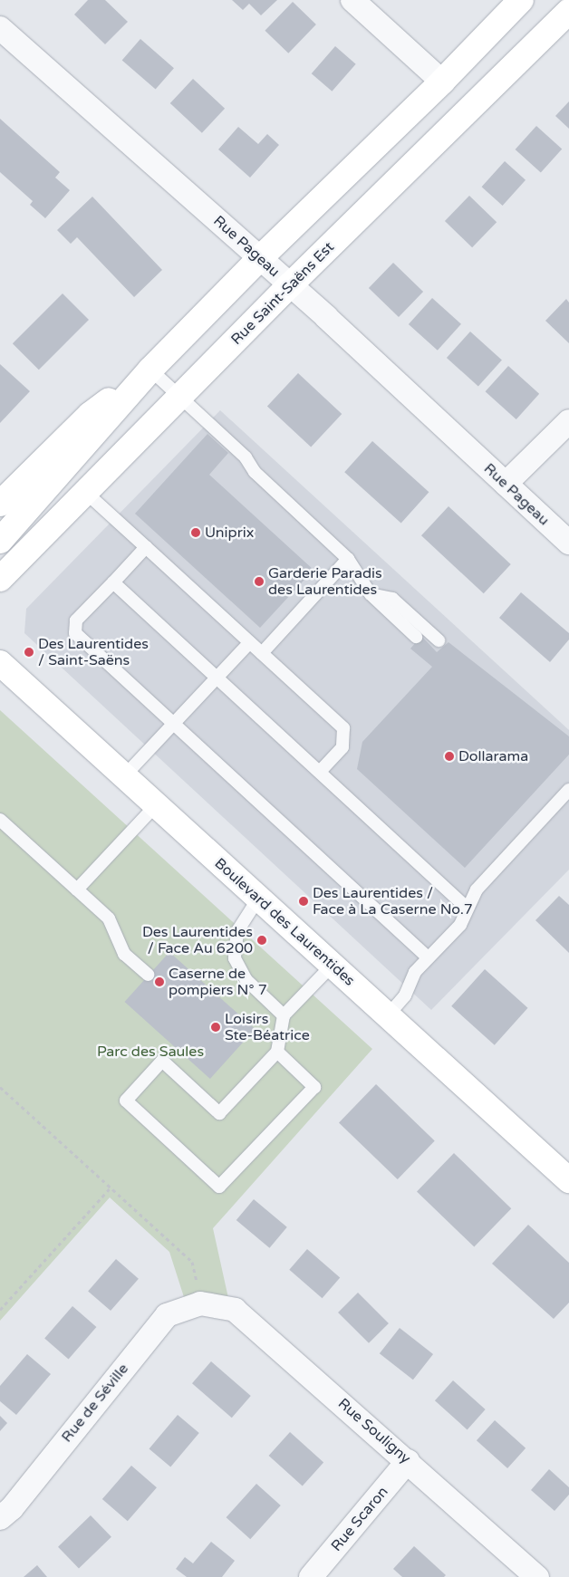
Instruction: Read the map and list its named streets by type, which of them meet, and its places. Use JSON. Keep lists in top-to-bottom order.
{
  "streets": {
    "main road": ["Rue Saint-Saëns Est", "Boulevard des Laurentides"],
    "street": [
      "Rue Pageau",
      "Rue de Séville",
      "Rue Souligny",
      "Rue Scaron"
    ]
  },
  "crossings": [
    ["Rue Pageau", "Rue Saint-Saëns Est"],
    ["Rue de Séville", "Rue Souligny"],
    ["Rue Souligny", "Rue Scaron"]
  ],
  "parks": ["Parc des Saules"],
  "places": [
    "Uniprix",
    "Garderie Paradis des Laurentides",
    "Des Laurentides / Saint-Saëns",
    "Dollarama",
    "Des Laurentides / Face à La Caserne No.7",
    "Des Laurentides / Face Au 6200",
    "Caserne de pompiers N° 7",
    "Loisirs Ste-Béatrice"
  ]
}
